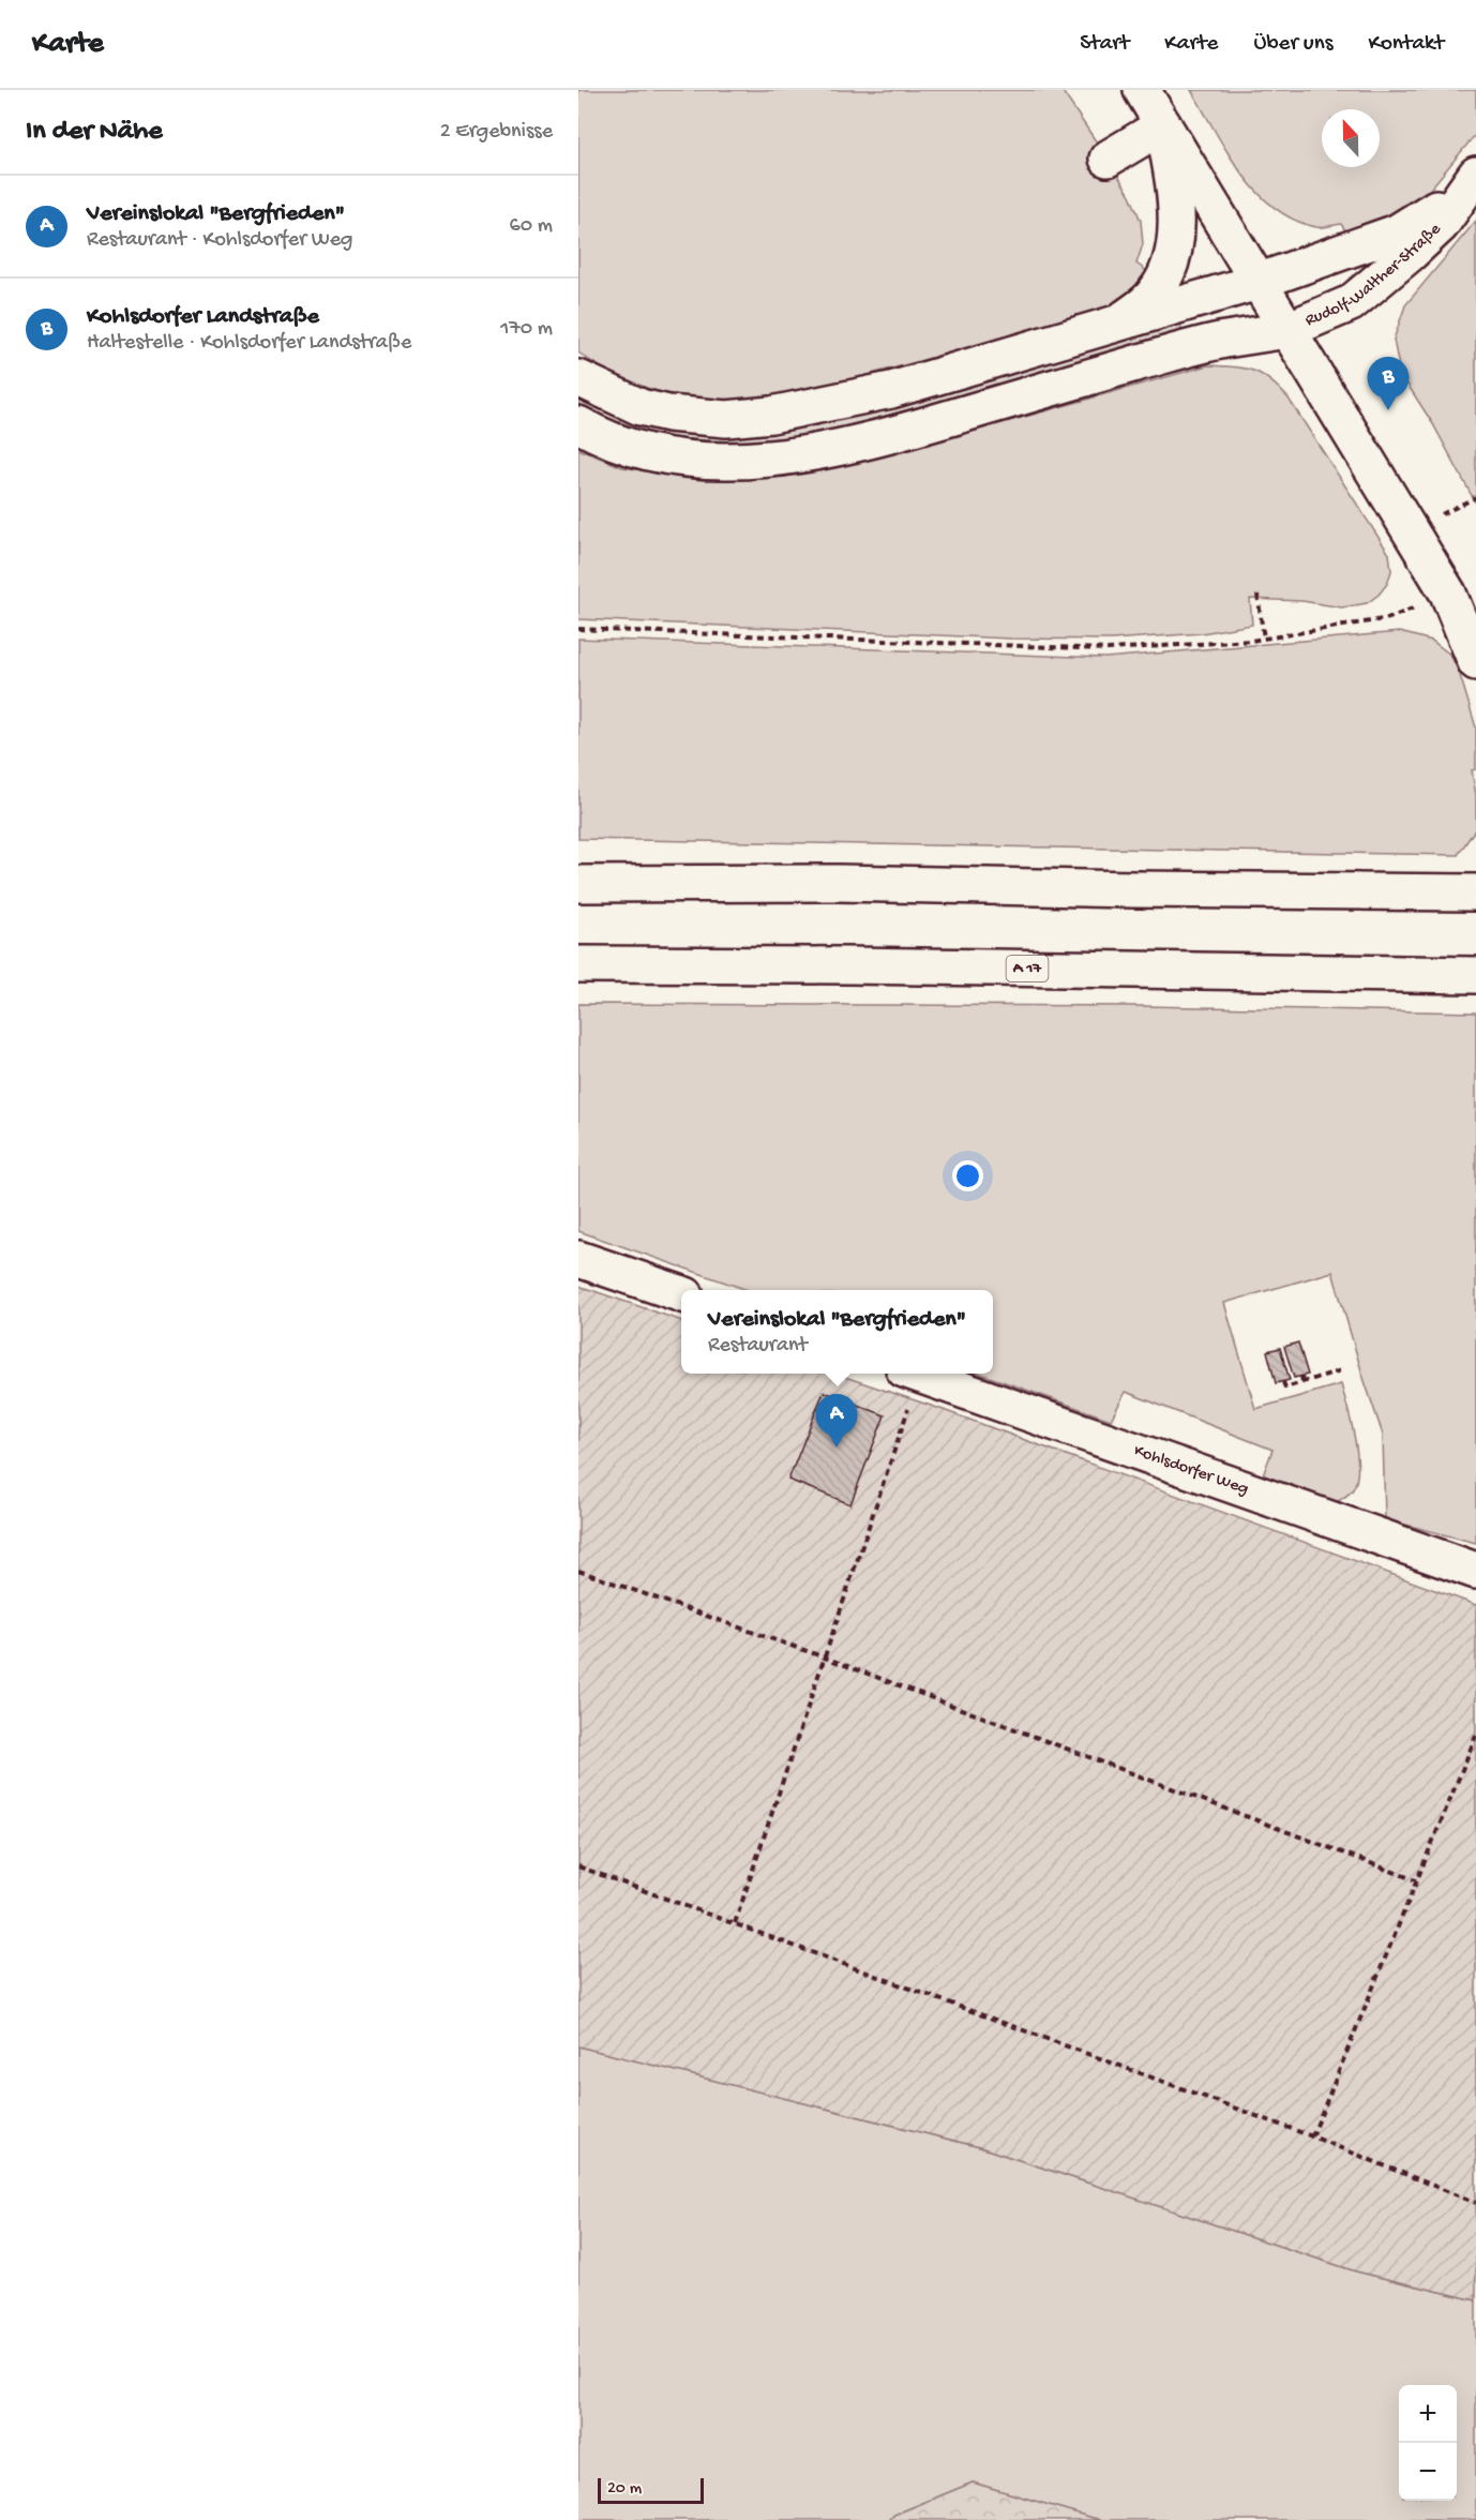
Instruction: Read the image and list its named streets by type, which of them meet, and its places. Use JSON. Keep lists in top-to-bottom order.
{
  "streets": {
    "main road": ["Rudolf-Walther-Straße", "A 17", "Kohlsdorfer Weg"]
  },
  "scale_bar": "20 m",
  "north": "top",
  "page": {
    "header": "Karte",
    "nav": [
      "Start",
      "Karte",
      "Über uns",
      "Kontakt"
    ],
    "heading": ["In der Nähe", "2 Ergebnisse"],
    "list": [
      {
        "mark": "A",
        "name": "Vereinslokal \"Bergfrieden\"",
        "note": "Restaurant · Kohlsdorfer Weg",
        "value": "60 m"
      },
      {
        "mark": "B",
        "name": "Kohlsdorfer Landstraße",
        "note": "Haltestelle · Kohlsdorfer Landstraße",
        "value": "170 m"
      }
    ],
    "pins": ["B", "A"],
    "popup": ["Vereinslokal \"Bergfrieden\"", "Restaurant"],
    "map_buttons": ["+", "−"],
    "scale": "20 m"
  }
}
